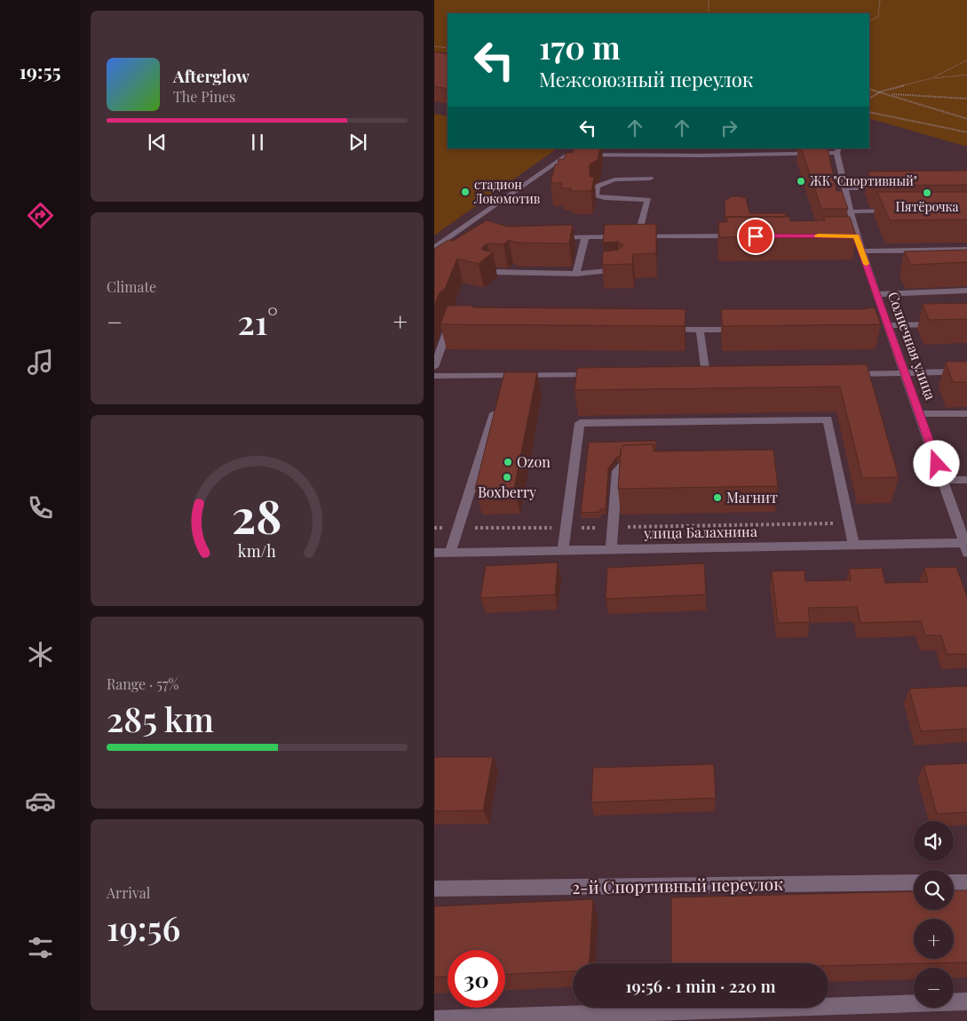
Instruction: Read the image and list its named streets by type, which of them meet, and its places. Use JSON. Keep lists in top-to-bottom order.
{
  "streets": {
    "street": ["Солнечная улица", "улица Балахнина", "2-й Спортивный переулок"]
  },
  "crossings": [
    ["Солнечная улица", "улица Балахнина"]
  ],
  "places": [
    "ЖК \"Спортивный\"",
    "стадион Локомотив",
    "Пятёрочка",
    "Ozon",
    "Boxberry",
    "Магнит"
  ],
  "page": {
    "tabs": "19:55",
    "turn": ["170 m", "Межсоюзный переулок"],
    "song": ["Afterglow", "The Pines"],
    "tile": [
      "Climate",
      ["Range · 57%", "285 km"],
      ["Arrival", "19:56"]
    ],
    "heat": ["−", "21°", "+"],
    "map_buttons": ["+", "−"],
    "limit": "30",
    "trip": "19:56 · 1 min · 220 m",
    "gauge": ["28", "km/h"]
  }
}
